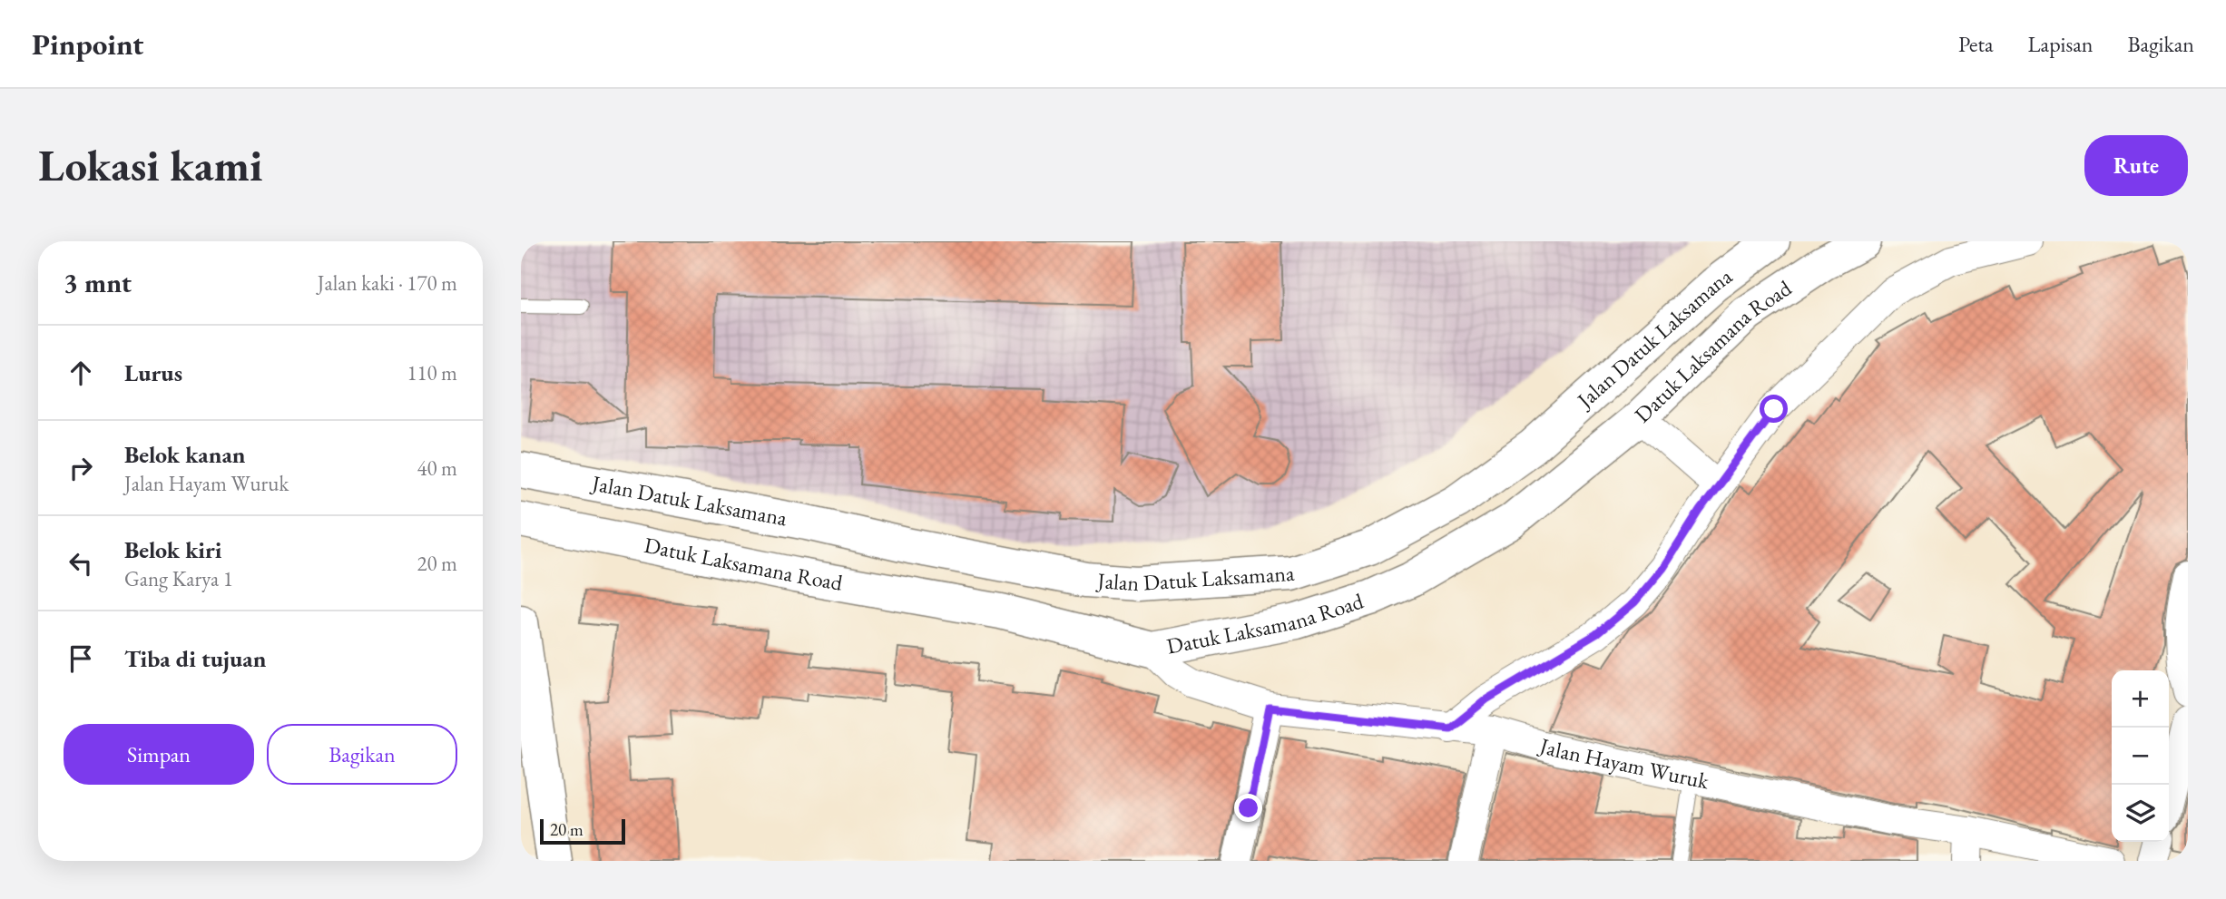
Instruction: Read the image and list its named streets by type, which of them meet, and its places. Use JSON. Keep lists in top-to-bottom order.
{
  "streets": {
    "main road": ["Jalan Datuk Laksamana", "Datuk Laksamana Road"],
    "street": ["Jalan Hayam Wuruk"]
  },
  "crossings": [
    ["Datuk Laksamana Road", "Jalan Hayam Wuruk"]
  ],
  "scale_bar": "20 m",
  "page": {
    "header": "Pinpoint",
    "nav": ["Peta", "Lapisan", "Bagikan"],
    "buttons": [
      "Rute",
      ["Simpan", "Bagikan"]
    ],
    "title": "Lokasi kami",
    "heading": ["3 mnt", "Jalan kaki · 170 m"],
    "list": [
      ["Lurus", "110 m"],
      ["Belok kanan", "Jalan Hayam Wuruk", "40 m"],
      ["Belok kiri", "Gang Karya 1", "20 m"],
      "Tiba di tujuan"
    ],
    "map_buttons": ["+", "−"],
    "scale": "20 m"
  }
}
